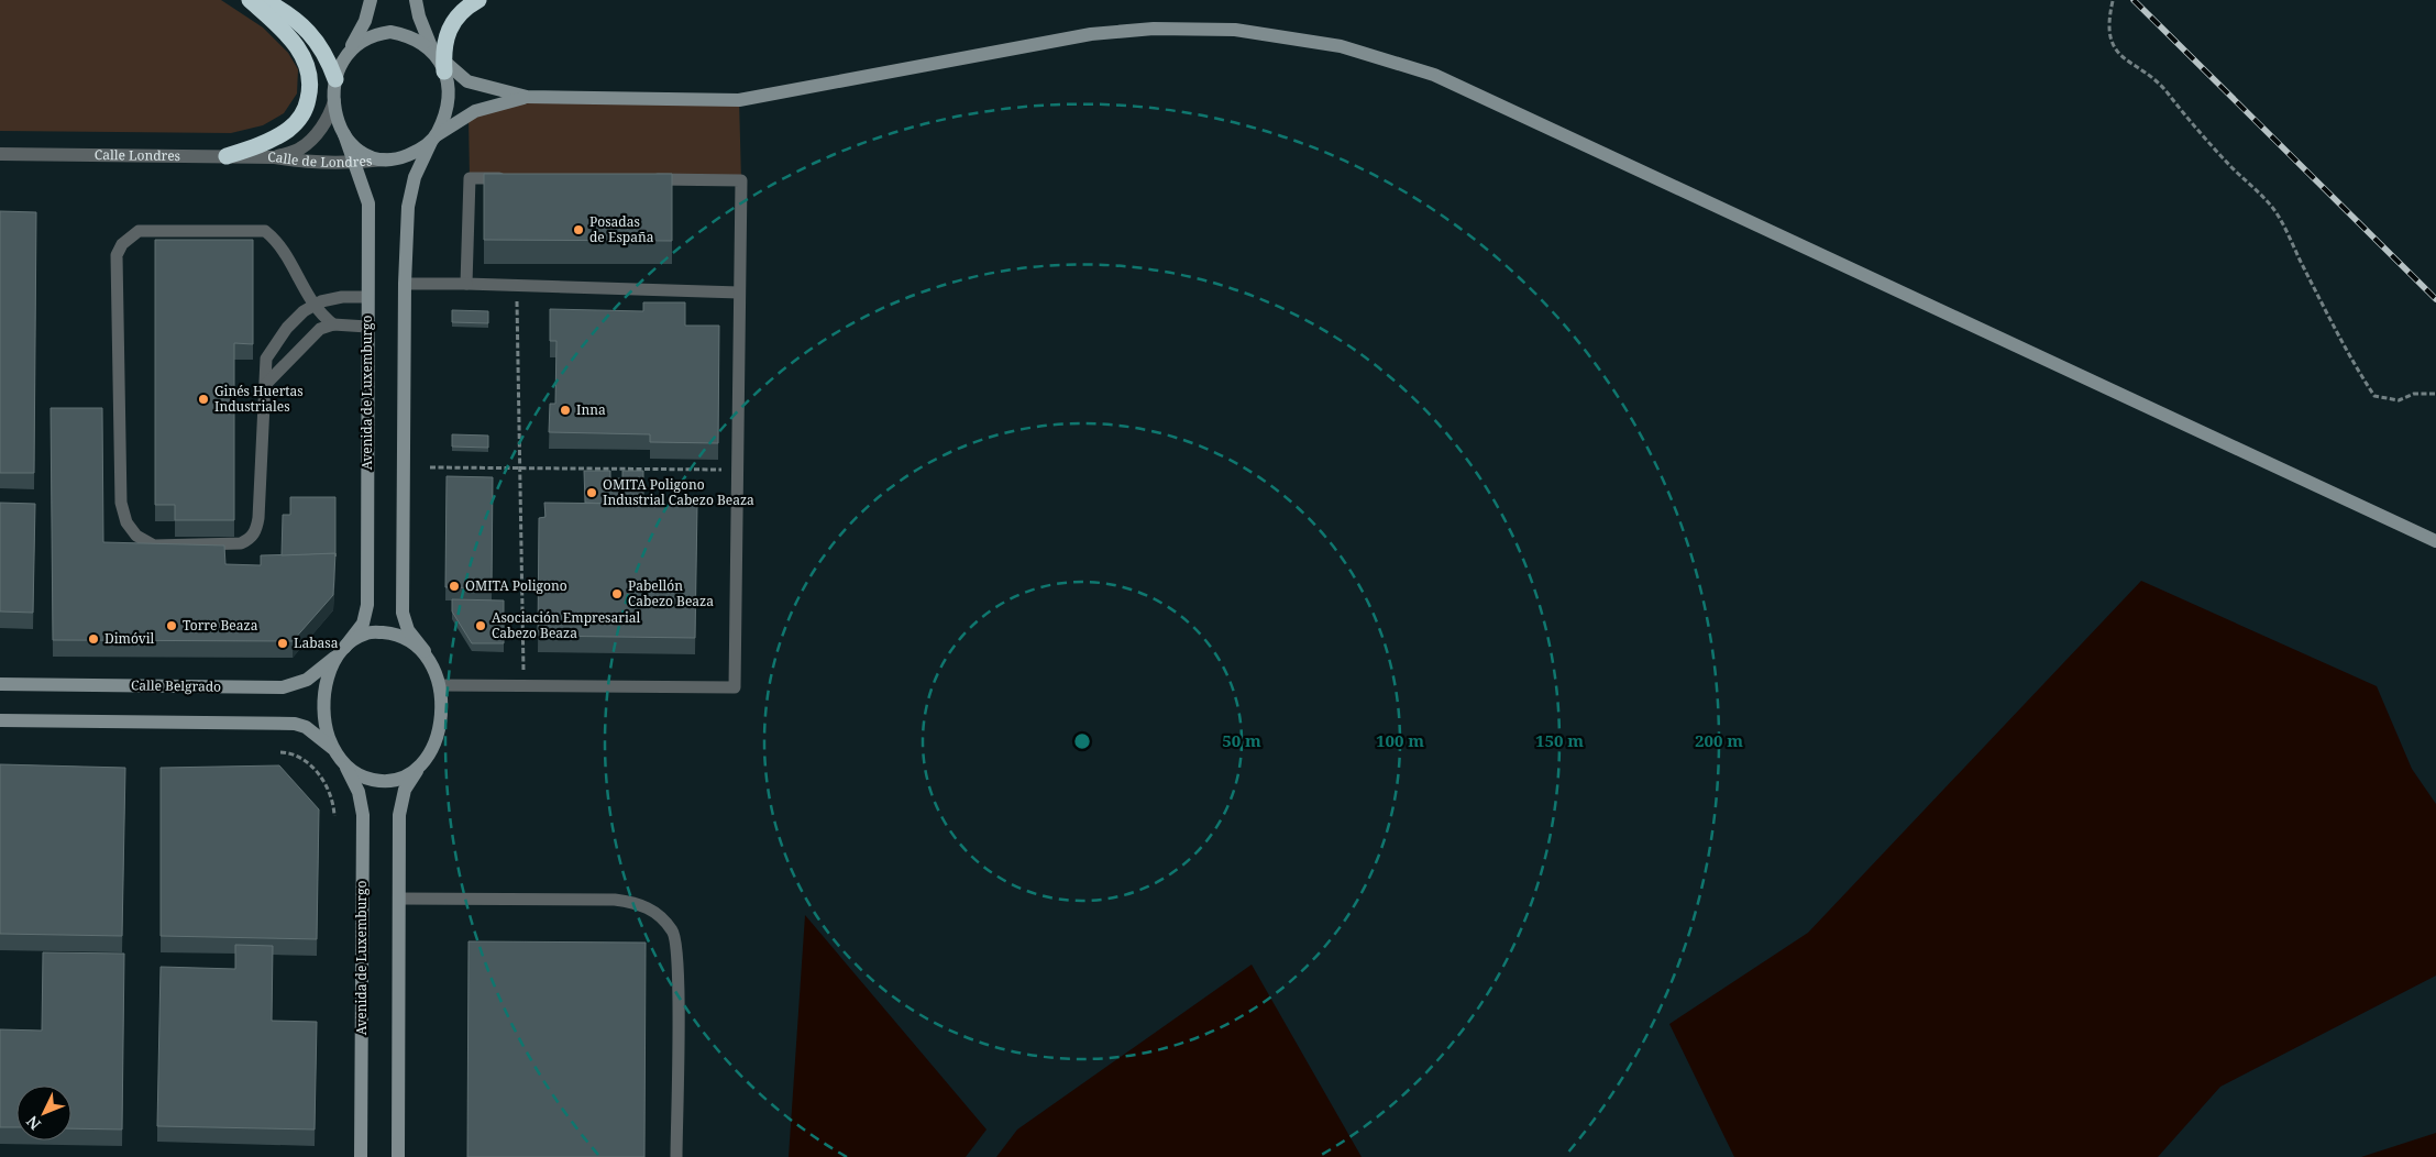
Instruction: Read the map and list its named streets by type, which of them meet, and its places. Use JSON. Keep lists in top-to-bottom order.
{
  "streets": {
    "main road": ["Avenida de Luxemburgo", "Calle Belgrado"],
    "street": ["Calle Londres", "Calle de Londres"]
  },
  "crossings": [
    ["Calle Londres", "Calle de Londres"],
    ["Calle de Londres", "Avenida de Luxemburgo"],
    ["Avenida de Luxemburgo", "Calle Belgrado"]
  ],
  "places": [
    "Posadas de España",
    "Ginés Huertas Industriales",
    "Inna",
    "OMITA Poligono Industrial Cabezo Beaza",
    "OMITA Poligono",
    "Pabellón Cabezo Beaza",
    "Torre Beaza",
    "Asociación Empresarial Cabezo Beaza",
    "Dimóvil",
    "Labasa"
  ],
  "north": "bottom left",
  "rings": [
    "50 m",
    "100 m",
    "150 m",
    "200 m"
  ]
}
